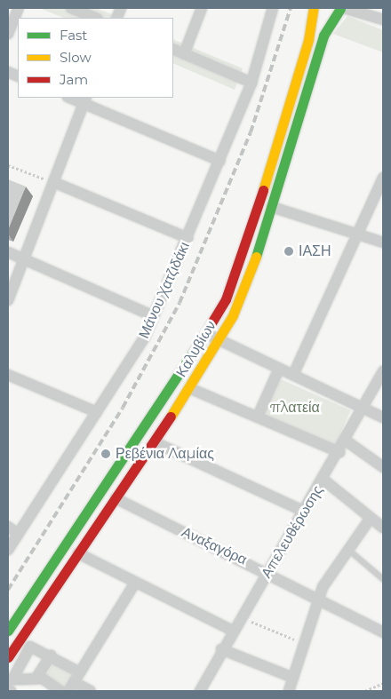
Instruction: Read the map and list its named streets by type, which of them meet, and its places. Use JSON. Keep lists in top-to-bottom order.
{
  "streets": {
    "main road": ["Καλυβίων"],
    "street": ["Μάνου Χατζιδάκι", "Απελευθέρωσης", "Αναξαγόρα"]
  },
  "crossings": [
    ["Καλυβίων", "Αναξαγόρα"],
    ["Απελευθέρωσης", "Αναξαγόρα"]
  ],
  "parks": ["πλατεία"],
  "places": ["ΙΑΣΗ", "Ρεβένια Λαμίας"],
  "legend": ["Fast", "Slow", "Jam"]
}
